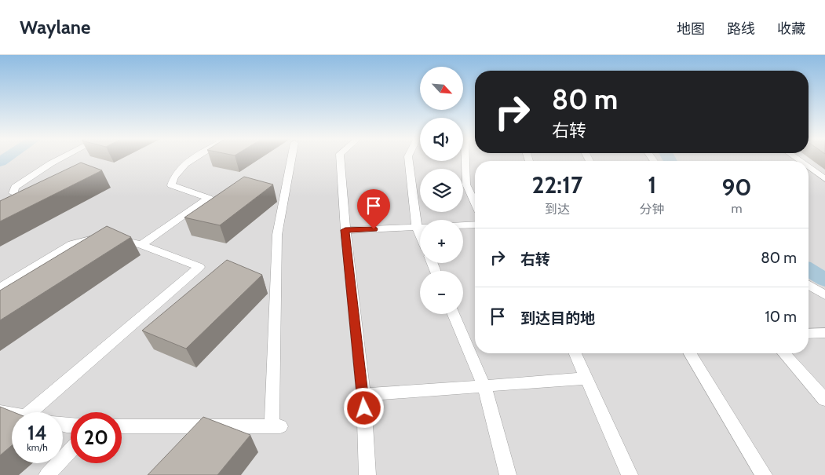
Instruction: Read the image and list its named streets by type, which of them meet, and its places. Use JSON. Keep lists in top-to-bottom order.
{
  "north": "bottom right",
  "page": {
    "header": "Waylane",
    "nav": ["地图", "路线", "收藏"],
    "map_buttons": ["+", "−"],
    "turn": ["80 m", "右转"],
    "eta": [
      "22:17",
      "到达",
      "1",
      "分钟",
      "90",
      "m"
    ],
    "list": [
      {
        "name": "右转",
        "value": "80 m"
      },
      {
        "name": "到达目的地",
        "value": "10 m"
      }
    ],
    "speed": "14 km/h",
    "limit": "20"
  }
}
